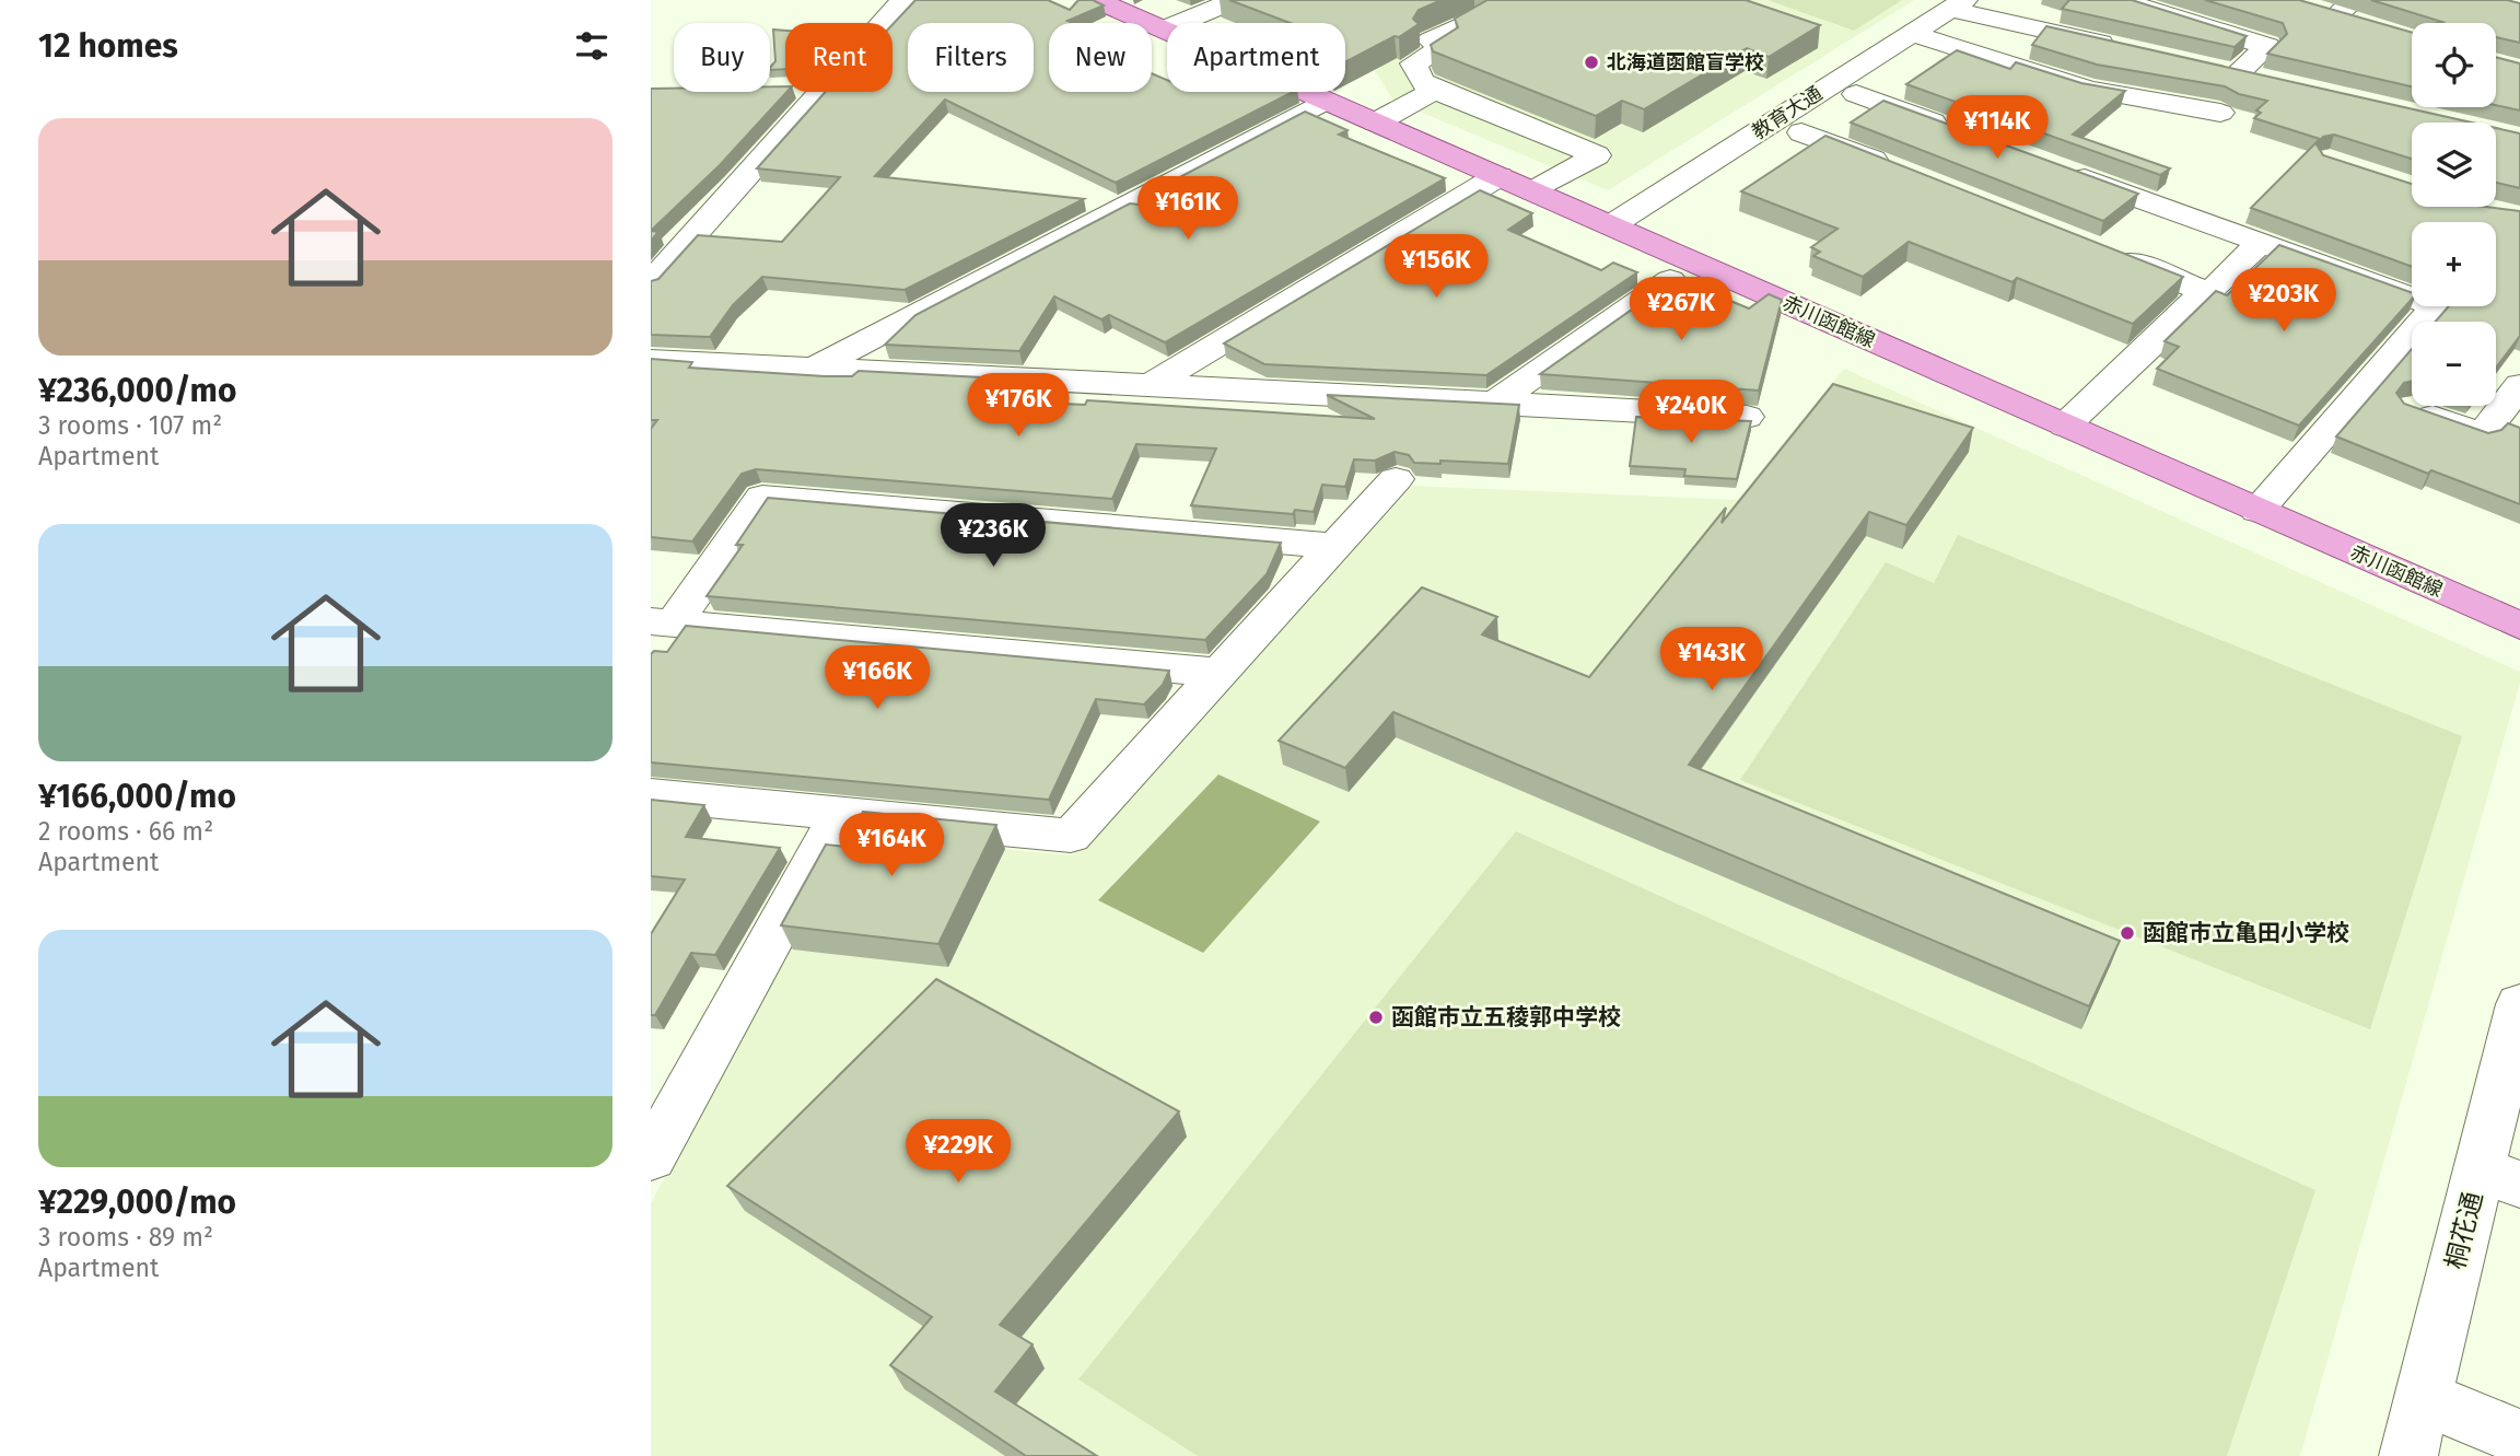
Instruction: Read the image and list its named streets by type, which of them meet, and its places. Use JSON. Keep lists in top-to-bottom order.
{
  "streets": {
    "main road": ["赤川函館線"],
    "street": ["教育大通", "桐花通"]
  },
  "crossings": [
    ["教育大通", "赤川函館線"]
  ],
  "places": ["北海道函館盲学校", "函館市立亀田小学校", "函館市立五稜郭中学校"],
  "page": {
    "heading": "12 homes",
    "map_buttons": ["+", "−"],
    "chip": [
      "Buy",
      "Rent",
      "Filters",
      "New",
      "Apartment"
    ],
    "list": [
      {
        "name": "¥236,000/mo",
        "note": "3 rooms · 107 m² · Apartment"
      },
      {
        "name": "¥166,000/mo",
        "note": "2 rooms · 66 m² · Apartment"
      },
      {
        "name": "¥229,000/mo",
        "note": "3 rooms · 89 m² · Apartment"
      }
    ],
    "price": [
      "¥114K",
      "¥161K",
      "¥156K",
      "¥203K",
      "¥267K",
      "¥176K",
      "¥240K",
      "¥236K",
      "¥143K",
      "¥166K",
      "¥164K",
      "¥229K"
    ]
  }
}
